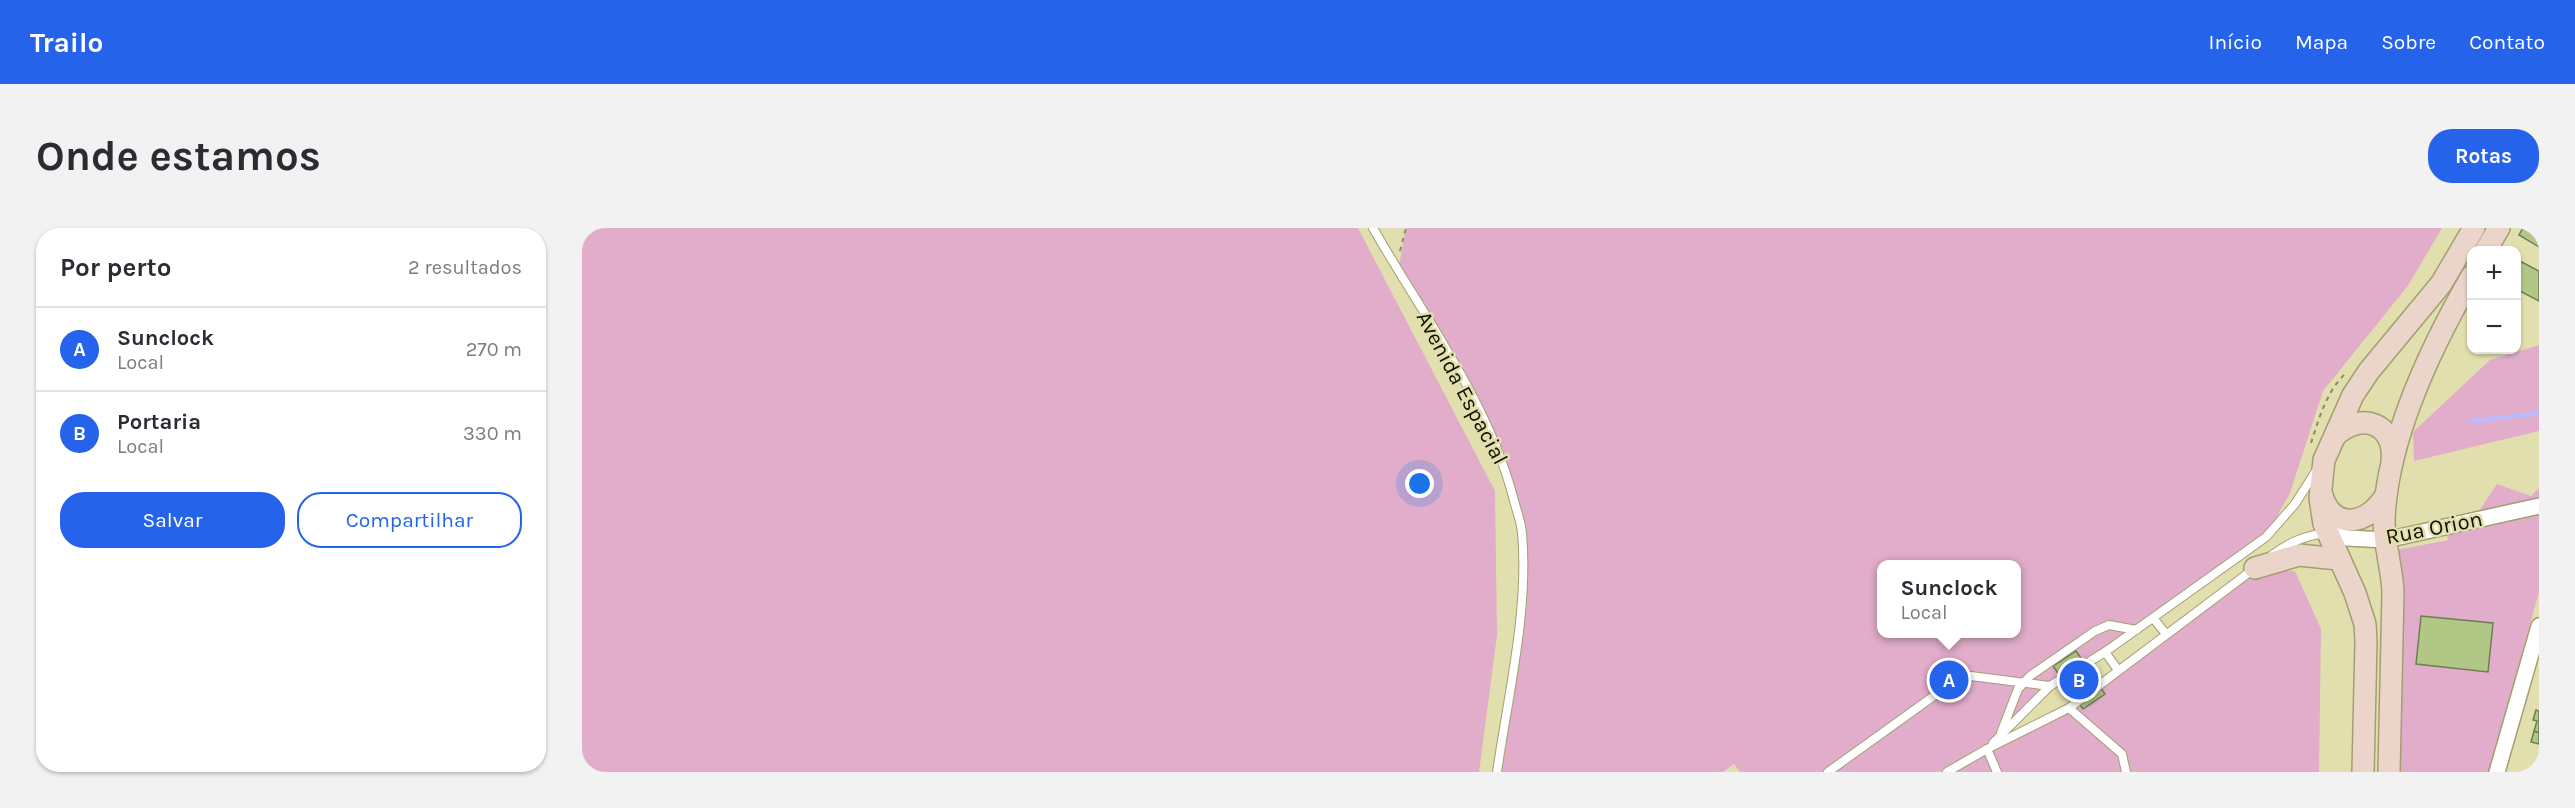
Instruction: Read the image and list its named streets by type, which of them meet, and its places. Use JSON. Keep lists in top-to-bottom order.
{
  "streets": {
    "street": ["Rua Orion"],
    "lane": ["Avenida Espacial"]
  },
  "page": {
    "header": "Trailo",
    "nav": [
      "Início",
      "Mapa",
      "Sobre",
      "Contato"
    ],
    "buttons": [
      "Rotas",
      ["Salvar", "Compartilhar"]
    ],
    "title": "Onde estamos",
    "heading": ["Por perto", "2 resultados"],
    "map_buttons": ["+", "−"],
    "list": [
      {
        "mark": "A",
        "name": "Sunclock",
        "note": "Local",
        "value": "270 m"
      },
      {
        "mark": "B",
        "name": "Portaria",
        "note": "Local",
        "value": "330 m"
      }
    ],
    "popup": ["Sunclock", "Local"],
    "pins": ["A", "B"]
  }
}
